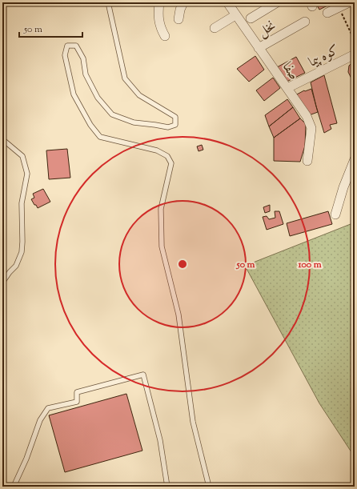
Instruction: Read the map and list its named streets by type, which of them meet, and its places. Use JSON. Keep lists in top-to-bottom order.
{
  "streets": {
    "street": ["نخل", "کوه پیما", "صفا"]
  },
  "crossings": [
    ["نخل", "صفا"],
    ["کوه پیما", "صفا"]
  ],
  "scale_bar": "50 m",
  "rings": ["50 m", "100 m"]
}
